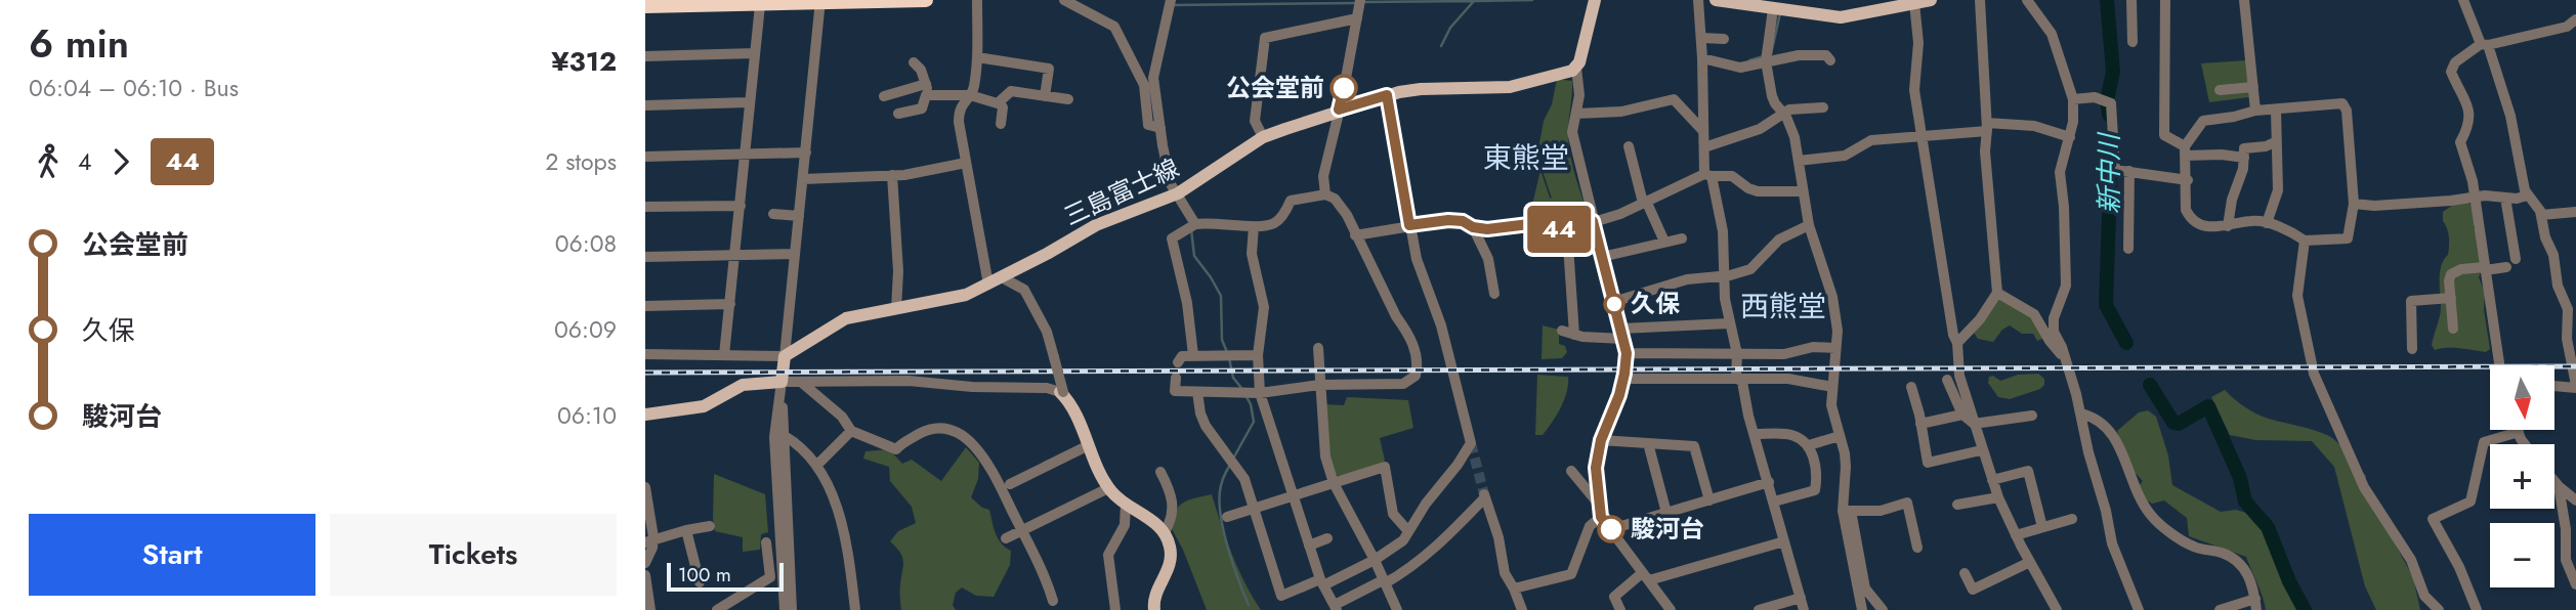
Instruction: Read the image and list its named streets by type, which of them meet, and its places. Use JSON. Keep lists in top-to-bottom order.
{
  "streets": {
    "main road": ["三島富士線"]
  },
  "districts": ["東熊堂", "西熊堂"],
  "water": ["新中川"],
  "places": ["公会堂前", "久保", "駿河台"],
  "lines": ["bus line 44"],
  "scale_bar": "100 m",
  "north": "bottom",
  "page": {
    "heading": ["6 min", "06:04 – 06:10 · Bus", "¥312"],
    "on_map": "44",
    "legs": ["4", "44", "2 stops"],
    "list": [
      {
        "name": "公会堂前",
        "value": "06:08"
      },
      {
        "name": "久保",
        "value": "06:09"
      },
      {
        "name": "駿河台",
        "value": "06:10"
      }
    ],
    "map_buttons": ["+", "−"],
    "buttons": ["Start", "Tickets"],
    "scale": "100 m"
  }
}
